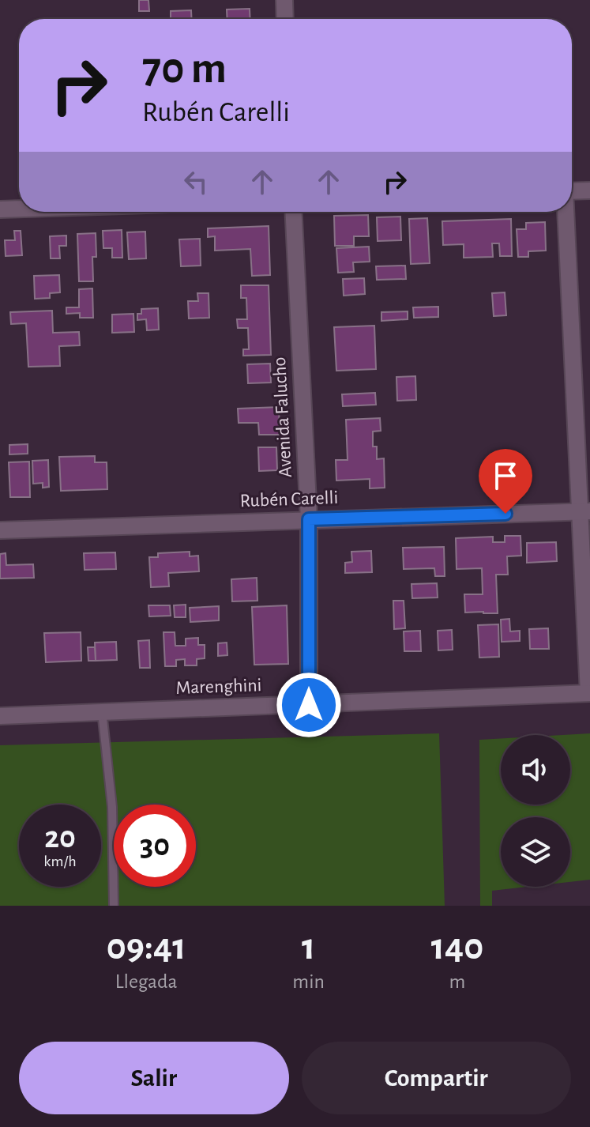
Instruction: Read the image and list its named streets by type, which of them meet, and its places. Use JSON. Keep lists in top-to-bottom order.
{
  "streets": {
    "street": ["Avenida Falucho", "Rubén Carelli", "Marenghini"]
  },
  "crossings": [
    ["Avenida Falucho", "Rubén Carelli"],
    ["Avenida Falucho", "Marenghini"]
  ],
  "page": {
    "turn": ["70 m", "Rubén Carelli"],
    "speed": "20 km/h",
    "limit": "30",
    "eta": [
      "09:41",
      "Llegada",
      "1",
      "min",
      "140",
      "m"
    ],
    "buttons": ["Salir", "Compartir"]
  }
}
